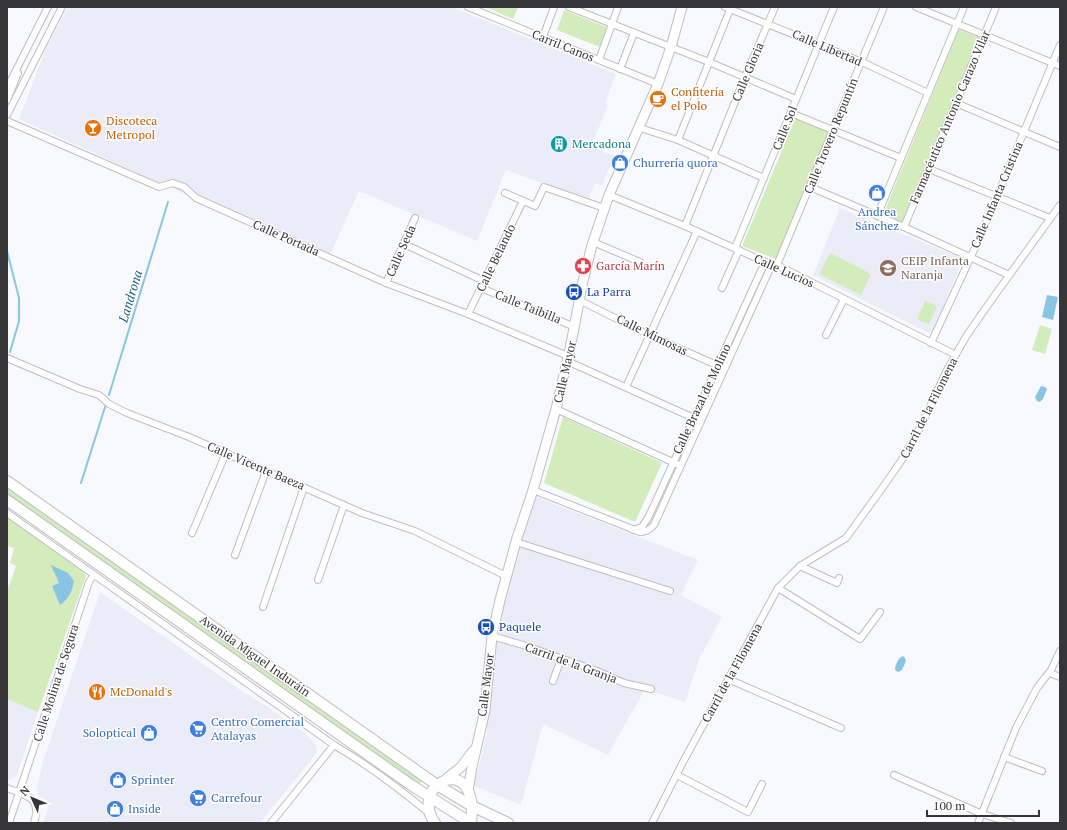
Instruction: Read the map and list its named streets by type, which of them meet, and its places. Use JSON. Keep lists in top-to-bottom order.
{
  "streets": {
    "main road": ["Calle Mayor", "Avenida Miguel Induráin"],
    "street": [
      "Carril Canos",
      "Calle Libertad",
      "Calle Gloria",
      "Farmacéutico Antonio Carazo Vilar",
      "Calle Sol",
      "Calle Trovero Repuntín",
      "Calle Infanta Cristina",
      "Calle Portada",
      "Calle Seda",
      "Calle Belando",
      "Calle Lucios",
      "Calle Taibilla",
      "Calle Mimosas",
      "Calle Brazal de Molino",
      "Carril de la Filomena",
      "Calle Vicente Baeza",
      "Carril de la Granja",
      "Calle Molina de Segura"
    ]
  },
  "crossings": [
    ["Carril Canos", "Calle Mayor"],
    ["Calle Libertad", "Calle Gloria"],
    ["Calle Libertad", "Calle Sol"],
    ["Calle Libertad", "Calle Trovero Repuntín"],
    ["Calle Gloria", "Calle Lucios"],
    ["Calle Sol", "Calle Lucios"],
    ["Calle Trovero Repuntín", "Calle Portada"],
    ["Calle Trovero Repuntín", "Calle Lucios"],
    ["Calle Trovero Repuntín", "Calle Mimosas"],
    ["Calle Trovero Repuntín", "Calle Brazal de Molino"],
    ["Calle Infanta Cristina", "Calle Lucios"],
    ["Calle Portada", "Calle Seda"],
    ["Calle Portada", "Calle Belando"],
    ["Calle Portada", "Calle Mayor"],
    ["Calle Portada", "Calle Brazal de Molino"],
    ["Calle Seda", "Calle Taibilla"],
    ["Calle Belando", "Calle Taibilla"],
    ["Calle Lucios", "Calle Mayor"],
    ["Calle Lucios", "Calle Brazal de Molino"],
    ["Calle Lucios", "Carril de la Filomena"],
    ["Calle Taibilla", "Calle Mayor"],
    ["Calle Mimosas", "Calle Mayor"],
    ["Calle Mimosas", "Calle Brazal de Molino"],
    ["Calle Mayor", "Calle Vicente Baeza"],
    ["Calle Mayor", "Carril de la Granja"]
  ],
  "water": ["Landrona"],
  "places": {
    "cafe": ["Confitería el Polo"],
    "bar": ["Discoteca Metropol"],
    "building": ["Mercadona"],
    "shop": [
      "Churrería quora",
      "Andrea Sánchez",
      "Soloptical",
      "Sprinter",
      "Inside"
    ],
    "pharmacy": ["García Marín"],
    "school or university": ["CEIP Infanta Naranja"],
    "bus stop": ["La Parra", "Paquele"],
    "restaurant": ["McDonald's"],
    "supermarket": ["Centro Comercial Atalayas", "Carrefour"]
  },
  "scale_bar": "100 m",
  "north": "top left"
}
